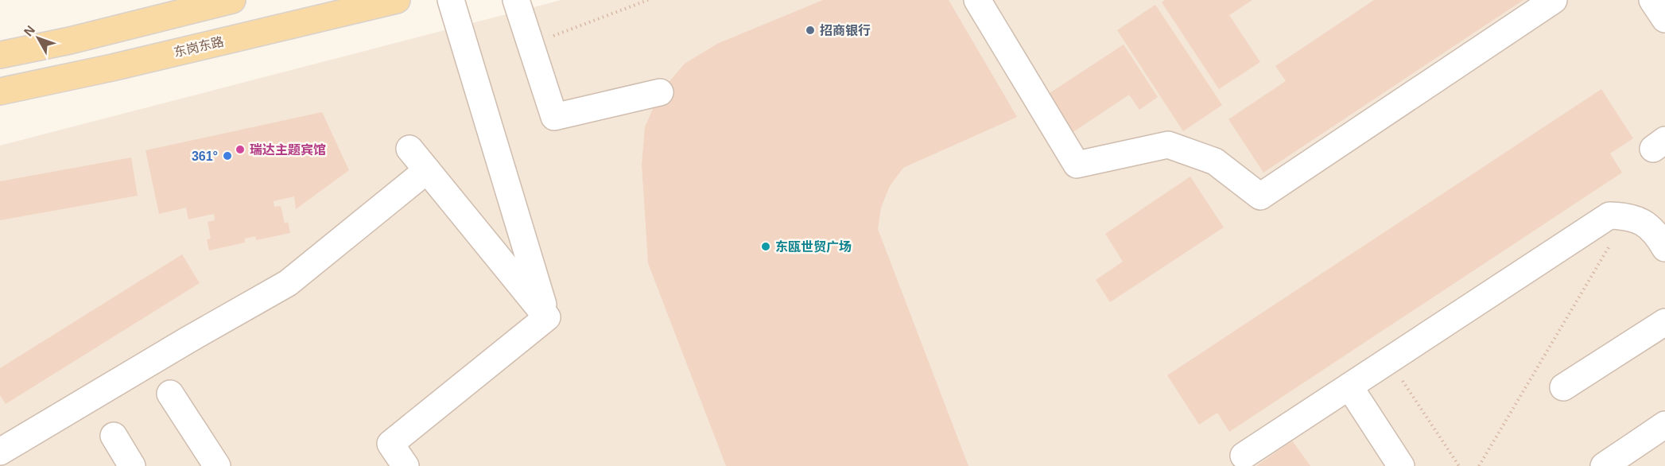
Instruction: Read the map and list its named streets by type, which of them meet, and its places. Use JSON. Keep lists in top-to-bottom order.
{
  "streets": {
    "main road": ["东岗东路"]
  },
  "places": [
    "招商银行",
    "瑞达主题宾馆",
    "361°",
    "东瓯世贸广场"
  ],
  "north": "top left"
}
